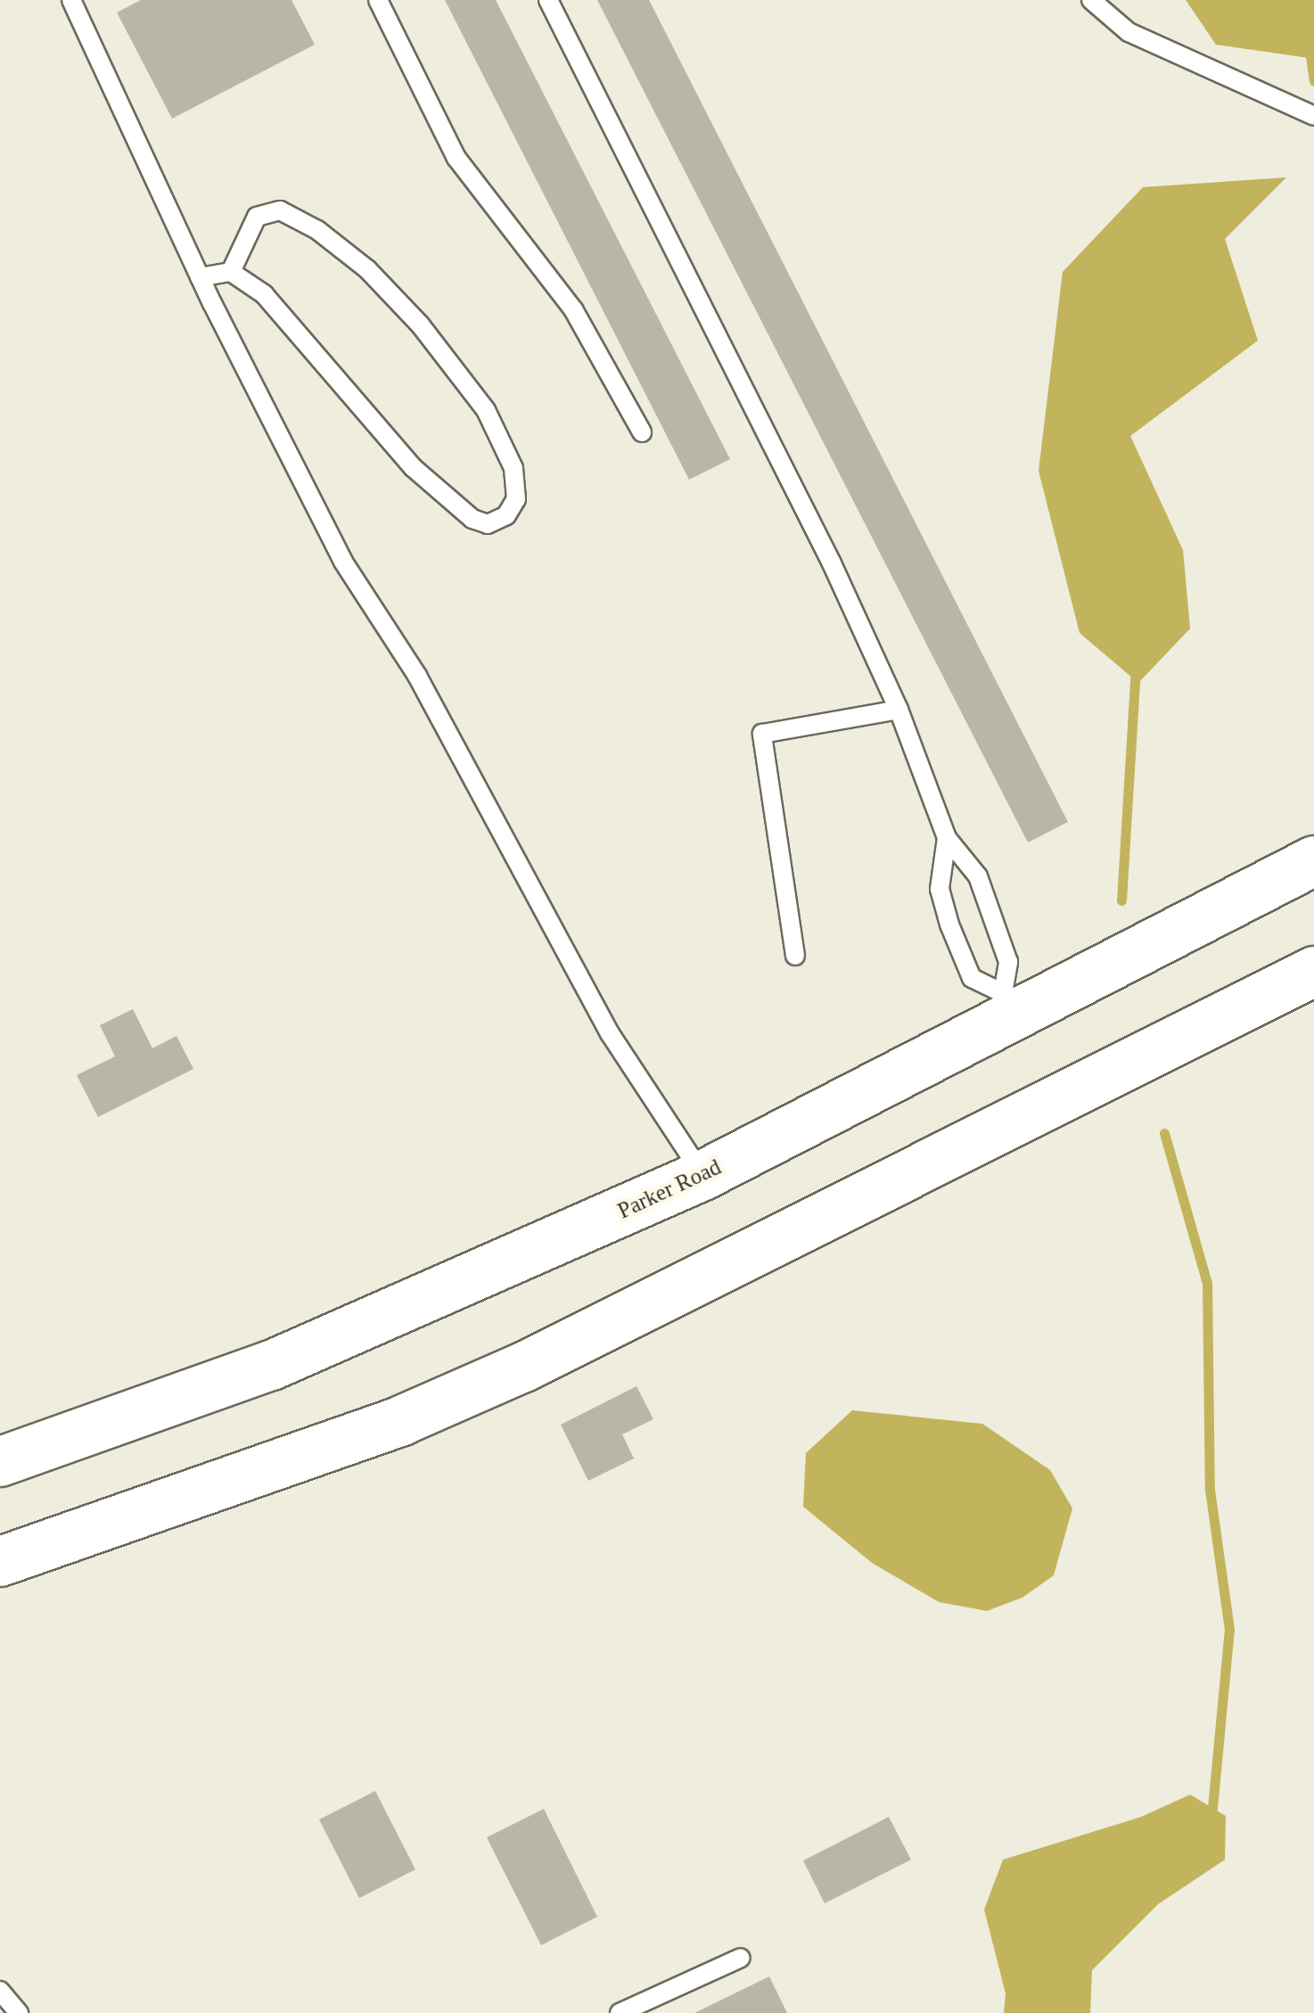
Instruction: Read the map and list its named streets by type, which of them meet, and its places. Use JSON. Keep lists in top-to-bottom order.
{
  "streets": {
    "main road": ["Parker Road"]
  }
}
